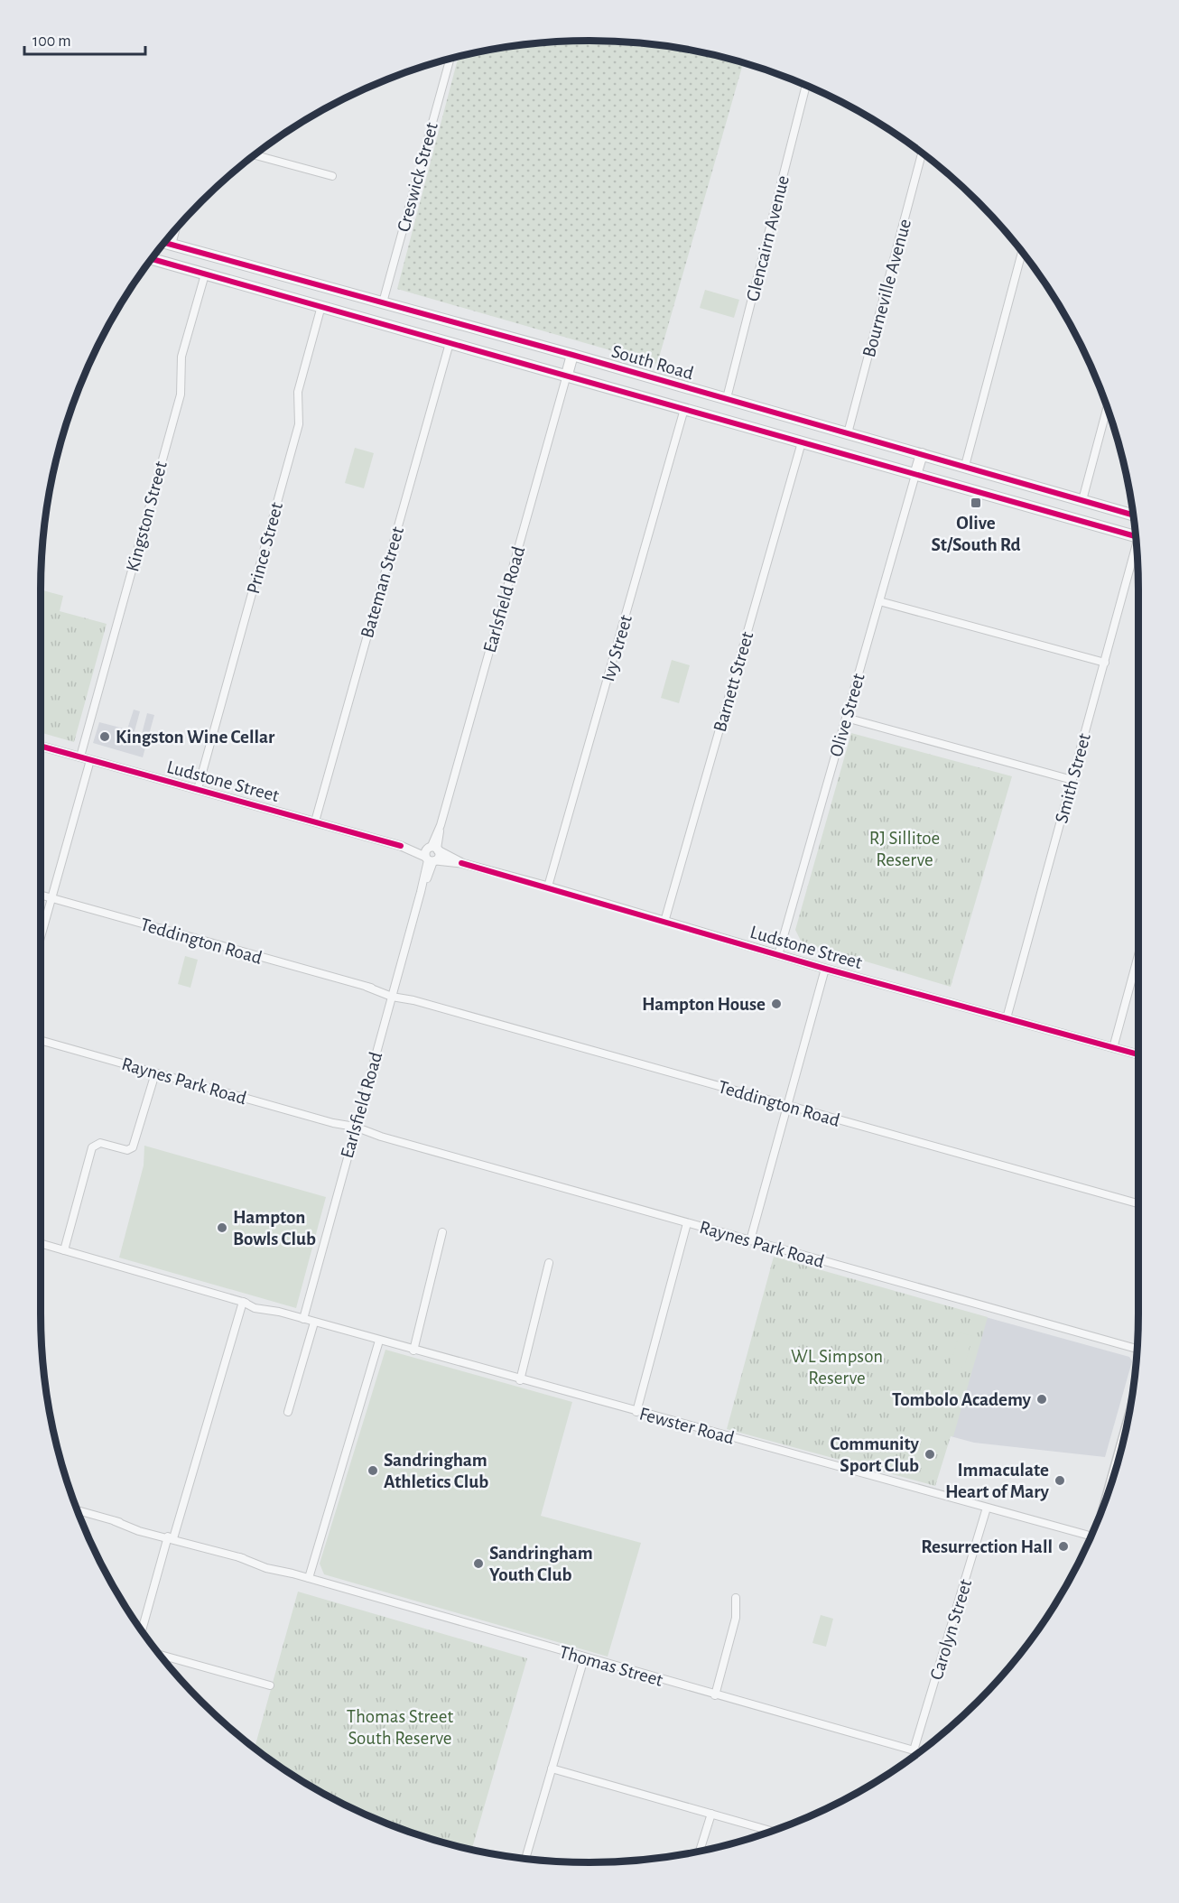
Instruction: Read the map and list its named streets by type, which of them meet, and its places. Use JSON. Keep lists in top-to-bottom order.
{
  "streets": {
    "main road": ["South Road"],
    "street": [
      "Creswick Street",
      "Glencairn Avenue",
      "Bourneville Avenue",
      "Kingston Street",
      "Prince Street",
      "Bateman Street",
      "Earlsfield Road",
      "Ivy Street",
      "Barnett Street",
      "Olive Street",
      "Smith Street",
      "Ludstone Street",
      "Teddington Road",
      "Raynes Park Road",
      "Fewster Road",
      "Carolyn Street",
      "Thomas Street"
    ]
  },
  "crossings": [
    ["Creswick Street", "South Road"],
    ["Glencairn Avenue", "South Road"],
    ["Bourneville Avenue", "South Road"],
    ["South Road", "Kingston Street"],
    ["South Road", "Prince Street"],
    ["South Road", "Bateman Street"],
    ["South Road", "Earlsfield Road"],
    ["South Road", "Ivy Street"],
    ["South Road", "Barnett Street"],
    ["South Road", "Olive Street"],
    ["Kingston Street", "Ludstone Street"],
    ["Prince Street", "Ludstone Street"],
    ["Bateman Street", "Ludstone Street"],
    ["Earlsfield Road", "Ludstone Street"],
    ["Earlsfield Road", "Teddington Road"],
    ["Earlsfield Road", "Raynes Park Road"],
    ["Earlsfield Road", "Fewster Road"],
    ["Ivy Street", "Ludstone Street"],
    ["Barnett Street", "Ludstone Street"],
    ["Olive Street", "Ludstone Street"],
    ["Smith Street", "Ludstone Street"],
    ["Fewster Road", "Carolyn Street"],
    ["Carolyn Street", "Thomas Street"]
  ],
  "parks": ["RJ Sillitoe Reserve", "WL Simpson Reserve", "Thomas Street South Reserve"],
  "places": {
    "transit": ["Olive St/South Rd"],
    "other": [
      "Kingston Wine Cellar",
      "Hampton House",
      "Hampton Bowls Club",
      "Tombolo Academy",
      "Community Sport Club",
      "Sandringham Athletics Club",
      "Immaculate Heart of Mary",
      "Resurrection Hall",
      "Sandringham Youth Club"
    ]
  },
  "scale_bar": "100 m"
}
